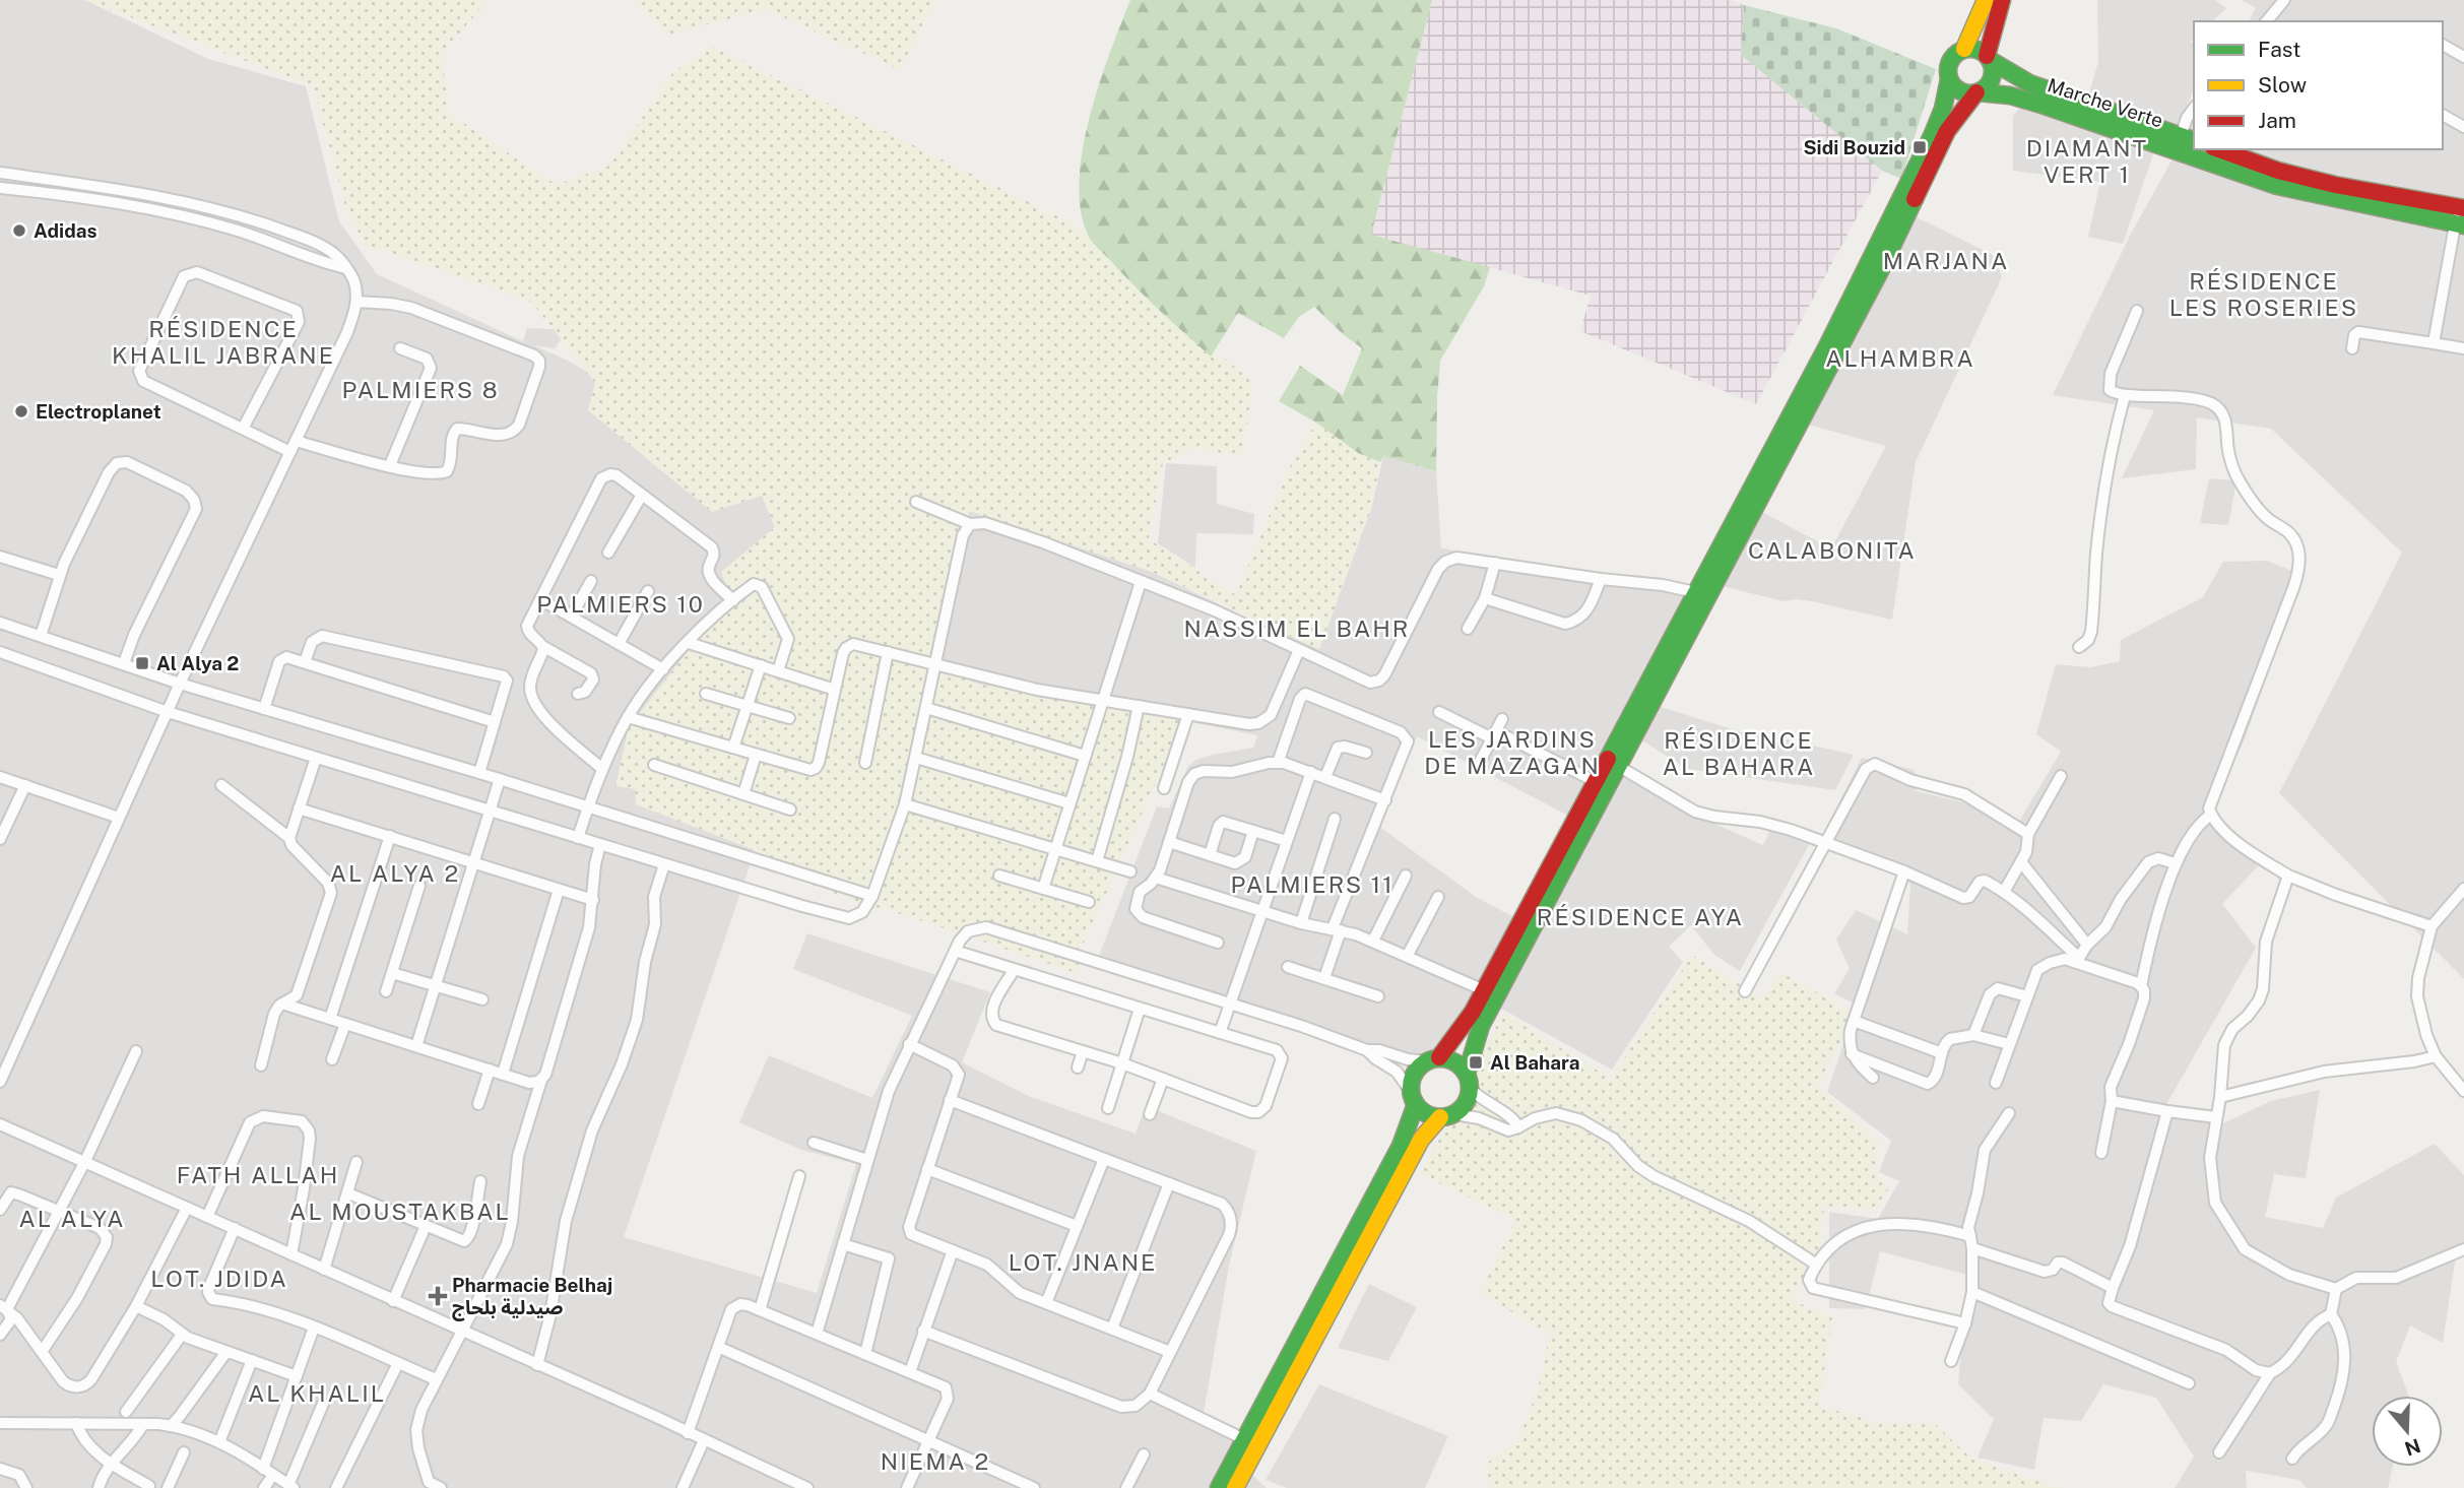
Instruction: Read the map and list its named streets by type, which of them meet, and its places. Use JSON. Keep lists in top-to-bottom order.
{
  "streets": {
    "main road": ["Marche Verte"]
  },
  "districts": [
    "DIAMANT VERT 1",
    "MARJANA",
    "RÉSIDENCE LES ROSERIES",
    "RÉSIDENCE KHALIL JABRANE",
    "ALHAMBRA",
    "PALMIERS 8",
    "CALABONITA",
    "PALMIERS 10",
    "NASSIM EL BAHR",
    "LES JARDINS DE MAZAGAN",
    "RÉSIDENCE AL BAHARA",
    "AL ALYA 2",
    "PALMIERS 11",
    "RÉSIDENCE AYA",
    "FATH ALLAH",
    "AL MOUSTAKBAL",
    "AL ALYA",
    "LOT. JNANE",
    "LOT. JDIDA",
    "AL KHALIL",
    "NIEMA 2"
  ],
  "places": {
    "transit": ["Sidi Bouzid", "Al Alya 2", "Al Bahara"],
    "other": ["Adidas", "Electroplanet"],
    "health": ["Pharmacie Belhaj صيدلية بلحاج"]
  },
  "legend": ["Fast", "Slow", "Jam"],
  "north": "bottom"
}
